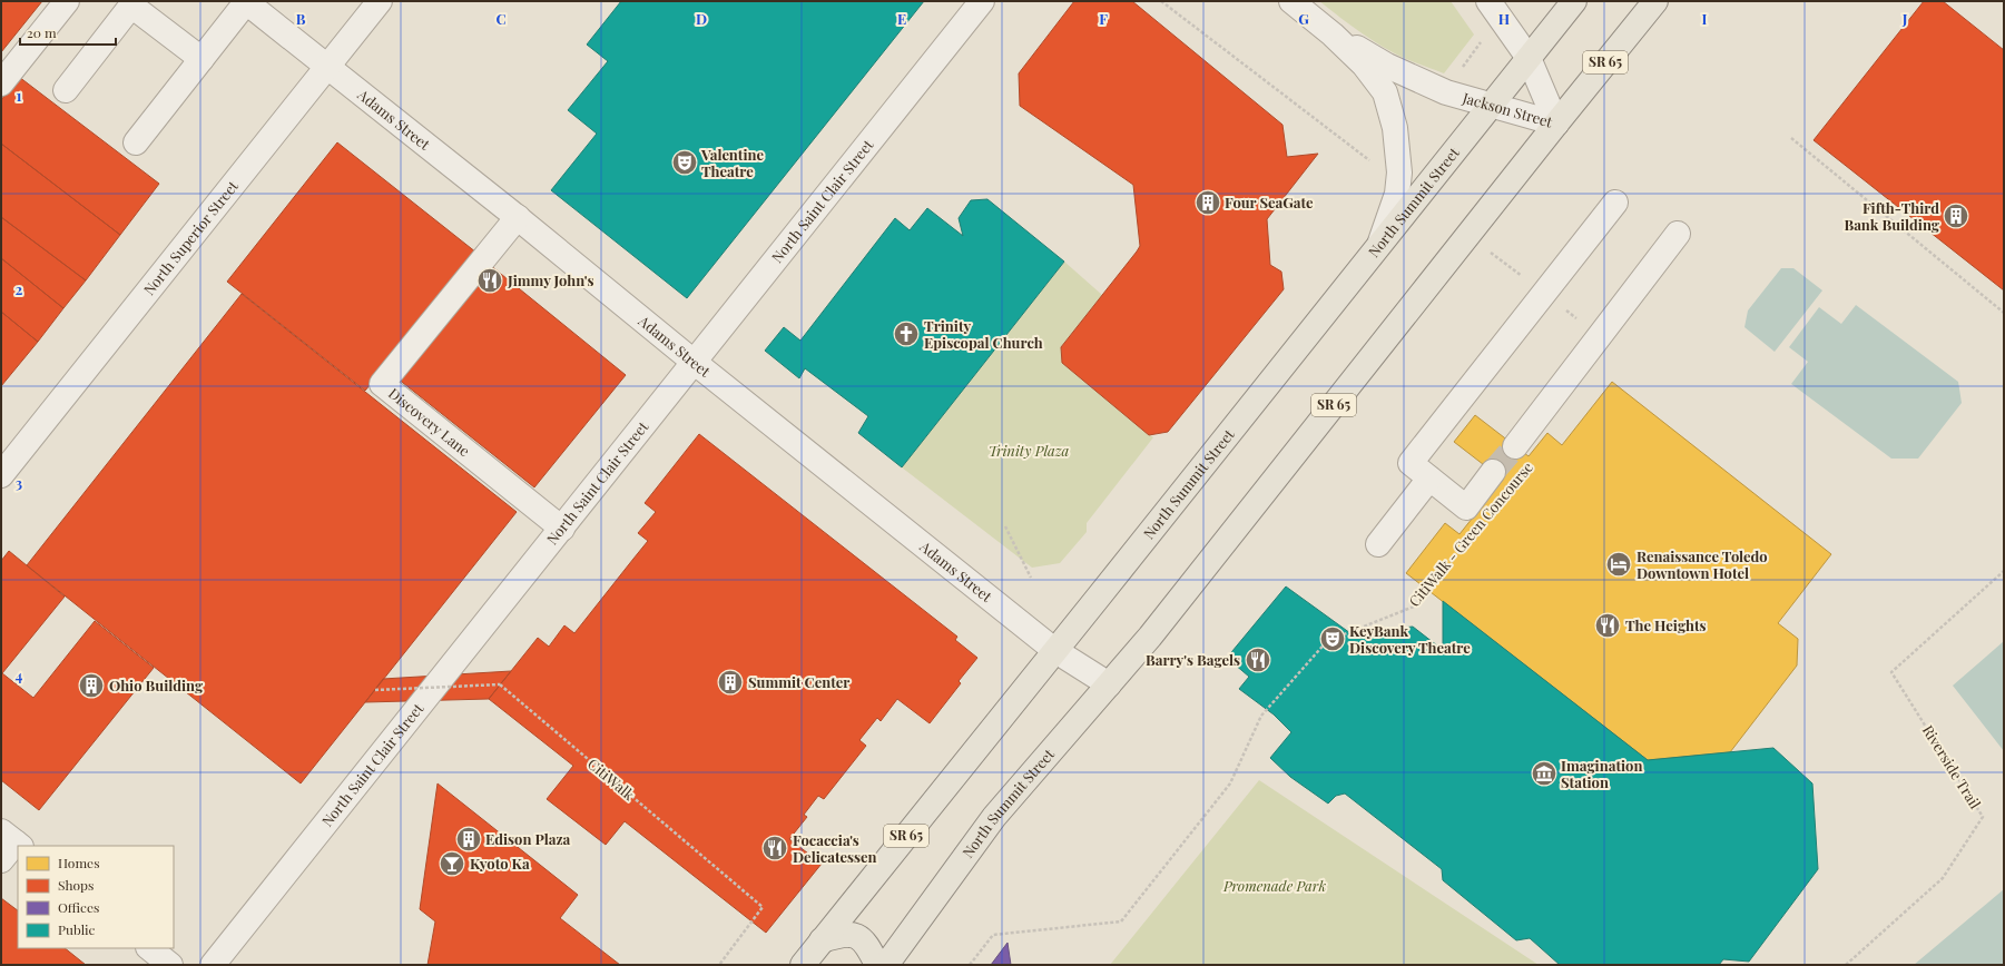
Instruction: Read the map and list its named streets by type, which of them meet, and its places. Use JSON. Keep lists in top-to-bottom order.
{
  "streets": {
    "main road": ["SR 65", "North Summit Street"],
    "street": [
      "Jackson Street",
      "Adams Street",
      "North Saint Clair Street",
      "North Superior Street",
      "Discovery Lane"
    ],
    "path": ["CitiWalk - Green Concourse", "Riverside Trail", "CitiWalk"]
  },
  "crossings": [
    ["Jackson Street", "North Summit Street"],
    ["Adams Street", "North Saint Clair Street"],
    ["Adams Street", "North Summit Street"],
    ["Adams Street", "North Superior Street"],
    ["Adams Street", "Discovery Lane"],
    ["North Saint Clair Street", "Discovery Lane"]
  ],
  "parks": ["Trinity Plaza", "Promenade Park"],
  "places": {
    "theatre": ["Valentine Theatre", "KeyBank Discovery Theatre"],
    "building": [
      "Four SeaGate",
      "Fifth-Third Bank Building",
      "Summit Center",
      "Ohio Building",
      "Edison Plaza"
    ],
    "restaurant": [
      "Jimmy John's",
      "The Heights",
      "Barry's Bagels",
      "Focaccia's Delicatessen"
    ],
    "church": ["Trinity Episcopal Church"],
    "hotel": ["Renaissance Toledo Downtown Hotel"],
    "museum": ["Imagination Station"],
    "bar": ["Kyoto Ka"]
  },
  "legend": [
    "Homes",
    "Shops",
    "Offices",
    "Public"
  ],
  "scale_bar": "20 m",
  "grid": {
    "columns": [
      "B",
      "C",
      "D",
      "E",
      "F",
      "G",
      "H",
      "I",
      "J"
    ],
    "rows": [
      "1",
      "2",
      "3",
      "4"
    ]
  }
}
